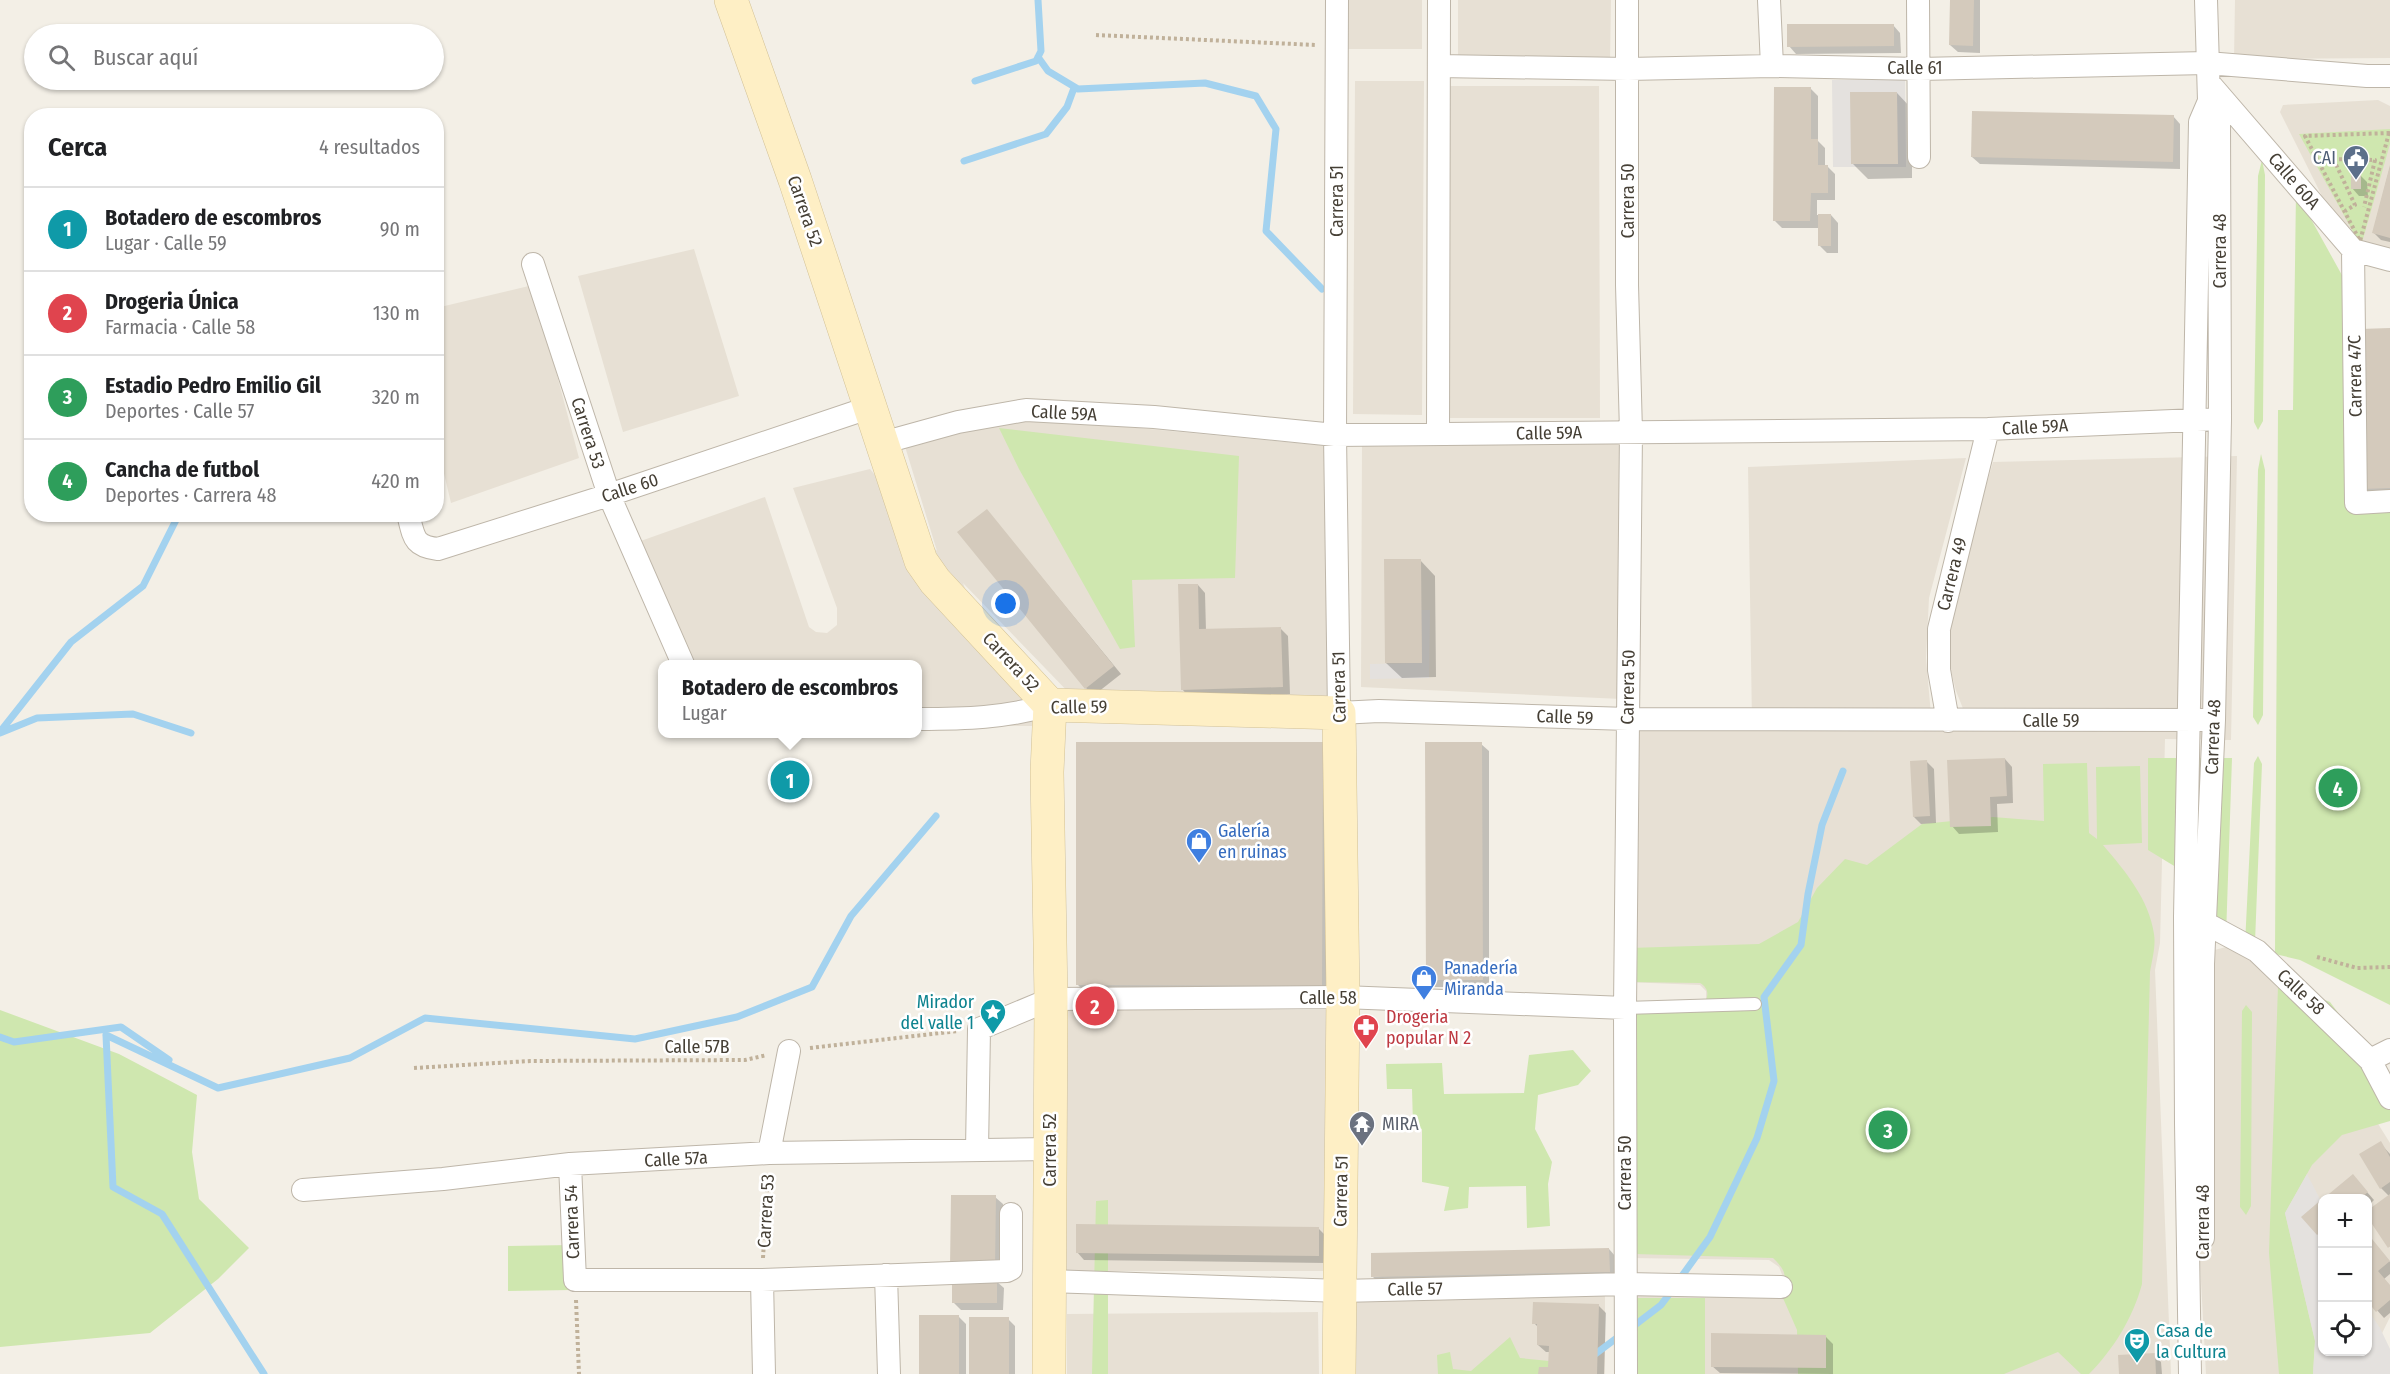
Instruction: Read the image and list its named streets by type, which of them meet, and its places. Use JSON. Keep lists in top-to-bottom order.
{
  "streets": {
    "main road": ["Carrera 51", "Carrera 52", "Calle 59"],
    "street": [
      "Calle 61",
      "Calle 60A",
      "Carrera 50",
      "Carrera 48",
      "Carrera 47C",
      "Calle 59A",
      "Carrera 53",
      "Calle 60",
      "Carrera 49",
      "Calle 58",
      "Calle 57a",
      "Carrera 54",
      "Calle 57"
    ],
    "path": ["Calle 57B"]
  },
  "crossings": [
    ["Calle 61", "Calle 60A"],
    ["Calle 61", "Carrera 50"],
    ["Calle 61", "Carrera 48"],
    ["Calle 60A", "Carrera 48"],
    ["Calle 60A", "Carrera 47C"],
    ["Carrera 51", "Calle 59A"],
    ["Carrera 51", "Calle 59"],
    ["Carrera 51", "Calle 58"],
    ["Carrera 51", "Calle 57"],
    ["Carrera 50", "Calle 59A"],
    ["Carrera 50", "Calle 59"],
    ["Carrera 50", "Calle 58"],
    ["Carrera 50", "Calle 57"],
    ["Carrera 52", "Calle 59A"],
    ["Carrera 52", "Calle 60"],
    ["Carrera 52", "Calle 59"],
    ["Carrera 52", "Calle 58"],
    ["Carrera 52", "Calle 57a"],
    ["Carrera 52", "Calle 57"],
    ["Carrera 48", "Calle 59A"],
    ["Carrera 48", "Calle 59"],
    ["Carrera 48", "Calle 58"],
    ["Calle 59A", "Carrera 49"],
    ["Carrera 53", "Calle 60"],
    ["Carrera 53", "Calle 57B"],
    ["Carrera 53", "Calle 57a"],
    ["Carrera 49", "Calle 59"],
    ["Calle 58", "Calle 57B"],
    ["Calle 57a", "Carrera 54"]
  ],
  "places": {
    "public building": ["CAI"],
    "shop": ["Galería en ruinas", "Panadería Miranda"],
    "place": ["Mirador del valle 1"],
    "pharmacy": ["Drogeria popular N 2"],
    "temple": ["MIRA"],
    "theatre": ["Casa de la Cultura"]
  },
  "page": {
    "search": "Buscar aquí",
    "heading": ["Cerca", "4 resultados"],
    "list": [
      {
        "mark": "1",
        "name": "Botadero de escombros",
        "note": "Lugar · Calle 59",
        "value": "90 m"
      },
      {
        "mark": "2",
        "name": "Drogeria Única",
        "note": "Farmacia · Calle 58",
        "value": "130 m"
      },
      {
        "mark": "3",
        "name": "Estadio Pedro Emilio Gil",
        "note": "Deportes · Calle 57",
        "value": "320 m"
      },
      {
        "mark": "4",
        "name": "Cancha de futbol",
        "note": "Deportes · Carrera 48",
        "value": "420 m"
      }
    ],
    "popup": ["Botadero de escombros", "Lugar"],
    "pins": [
      "1",
      "4",
      "2",
      "3"
    ],
    "map_buttons": ["+", "−"]
  }
}
